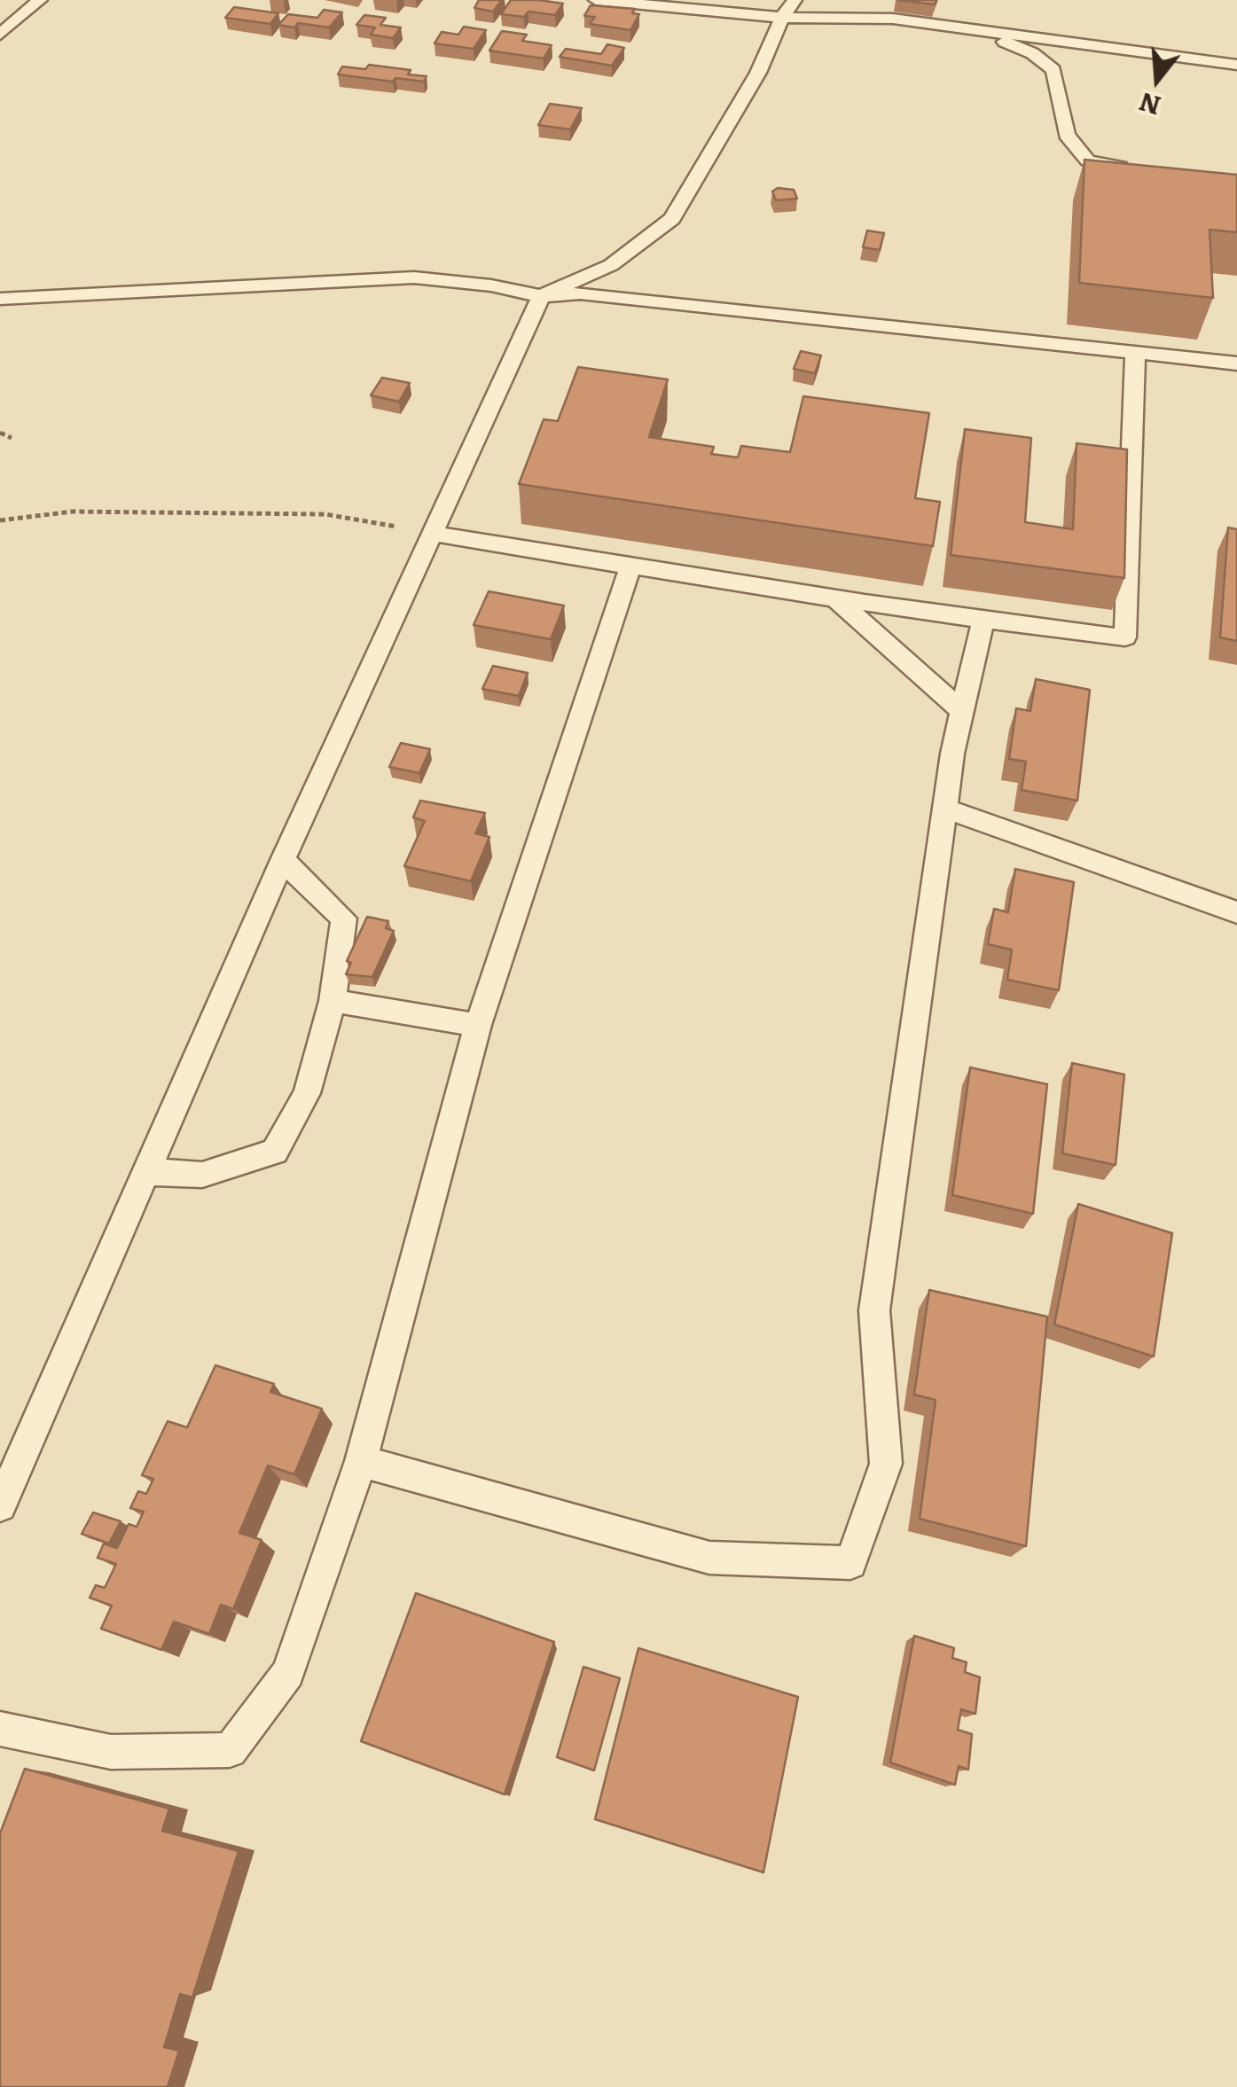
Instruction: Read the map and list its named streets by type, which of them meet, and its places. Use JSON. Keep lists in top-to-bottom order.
{
  "north": "bottom"
}
